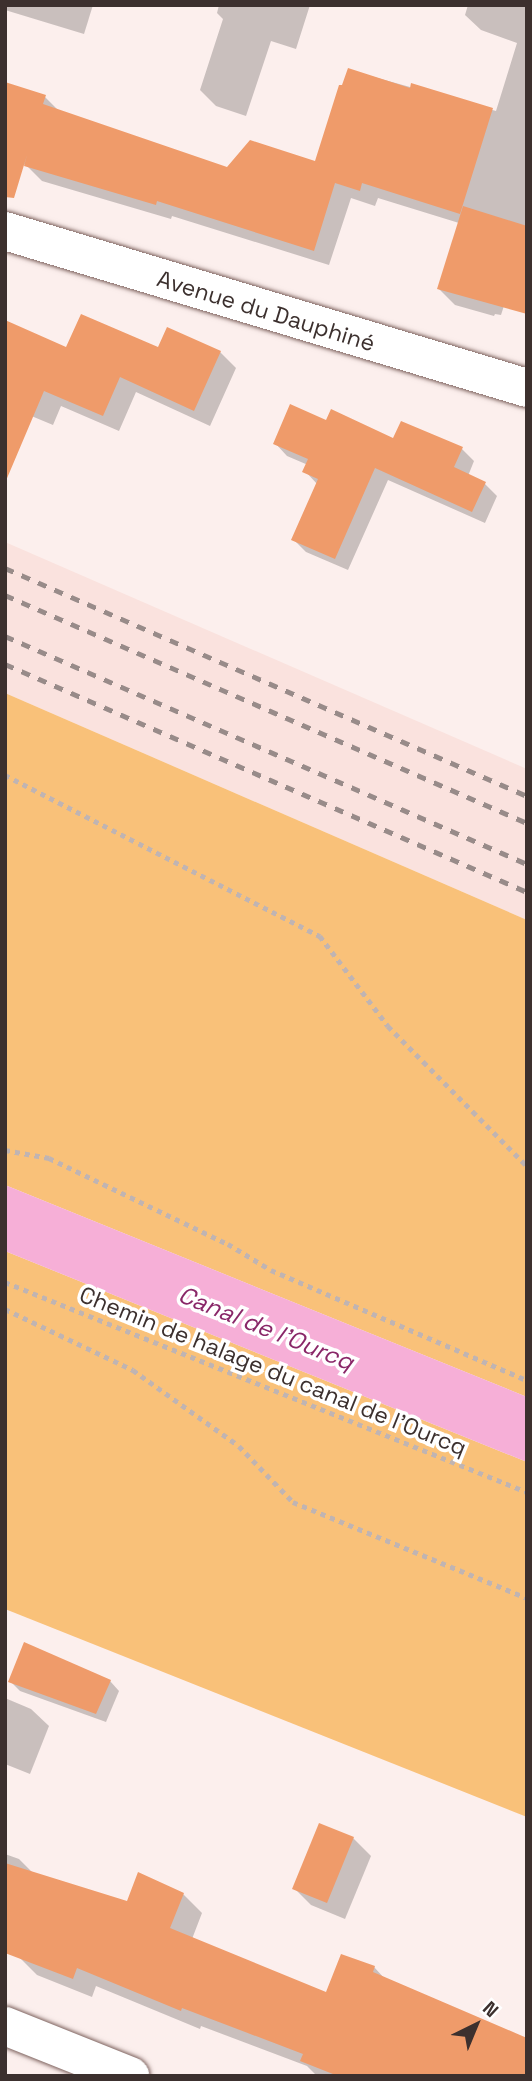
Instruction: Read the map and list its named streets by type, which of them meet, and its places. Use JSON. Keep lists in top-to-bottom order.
{
  "streets": {
    "street": ["Avenue du Dauphiné"],
    "path": ["Chemin de halage du canal de l'Ourcq"]
  },
  "water": ["Canal de l'Ourcq"],
  "north": "top right"
}
